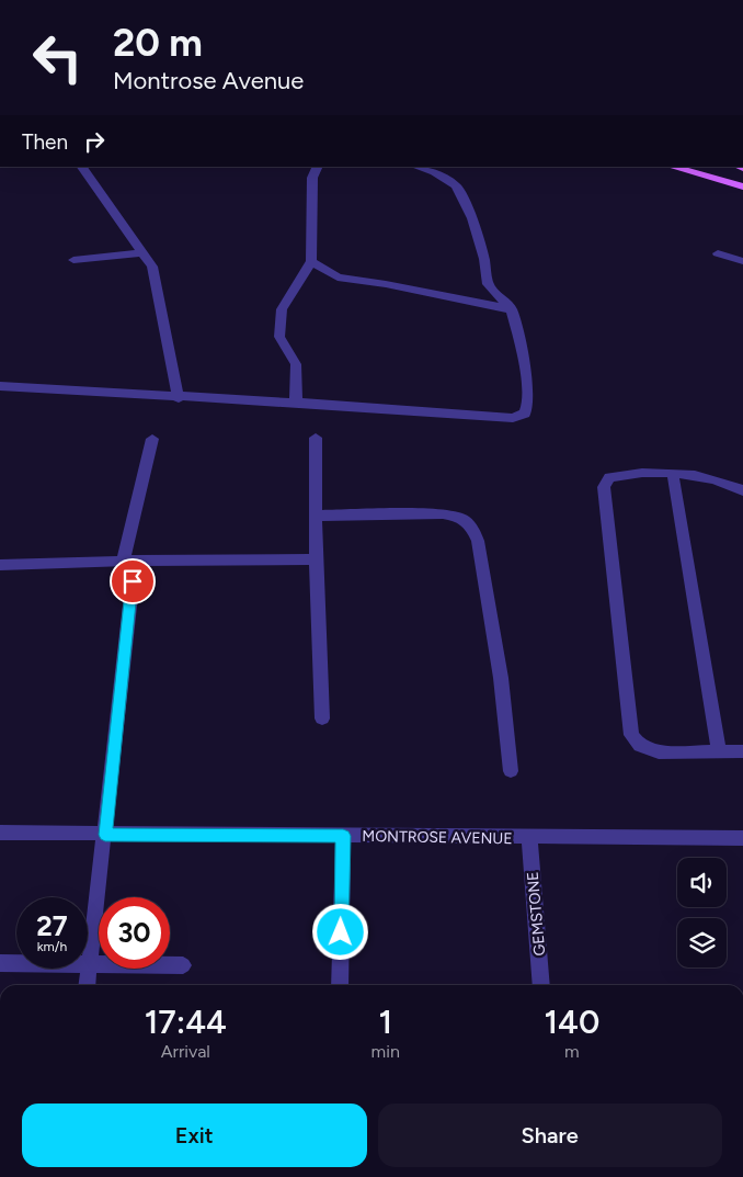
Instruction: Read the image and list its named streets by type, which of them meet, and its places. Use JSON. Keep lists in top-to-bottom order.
{
  "streets": {
    "street": ["MONTROSE AVENUE", "GEMSTONE"]
  },
  "crossings": [
    ["MONTROSE AVENUE", "GEMSTONE"]
  ],
  "page": {
    "turn": ["20 m", "Montrose Avenue"],
    "then": "Then",
    "speed": "27 km/h",
    "limit": "30",
    "eta": [
      "17:44",
      "Arrival",
      "1",
      "min",
      "140",
      "m"
    ],
    "buttons": ["Exit", "Share"]
  }
}
